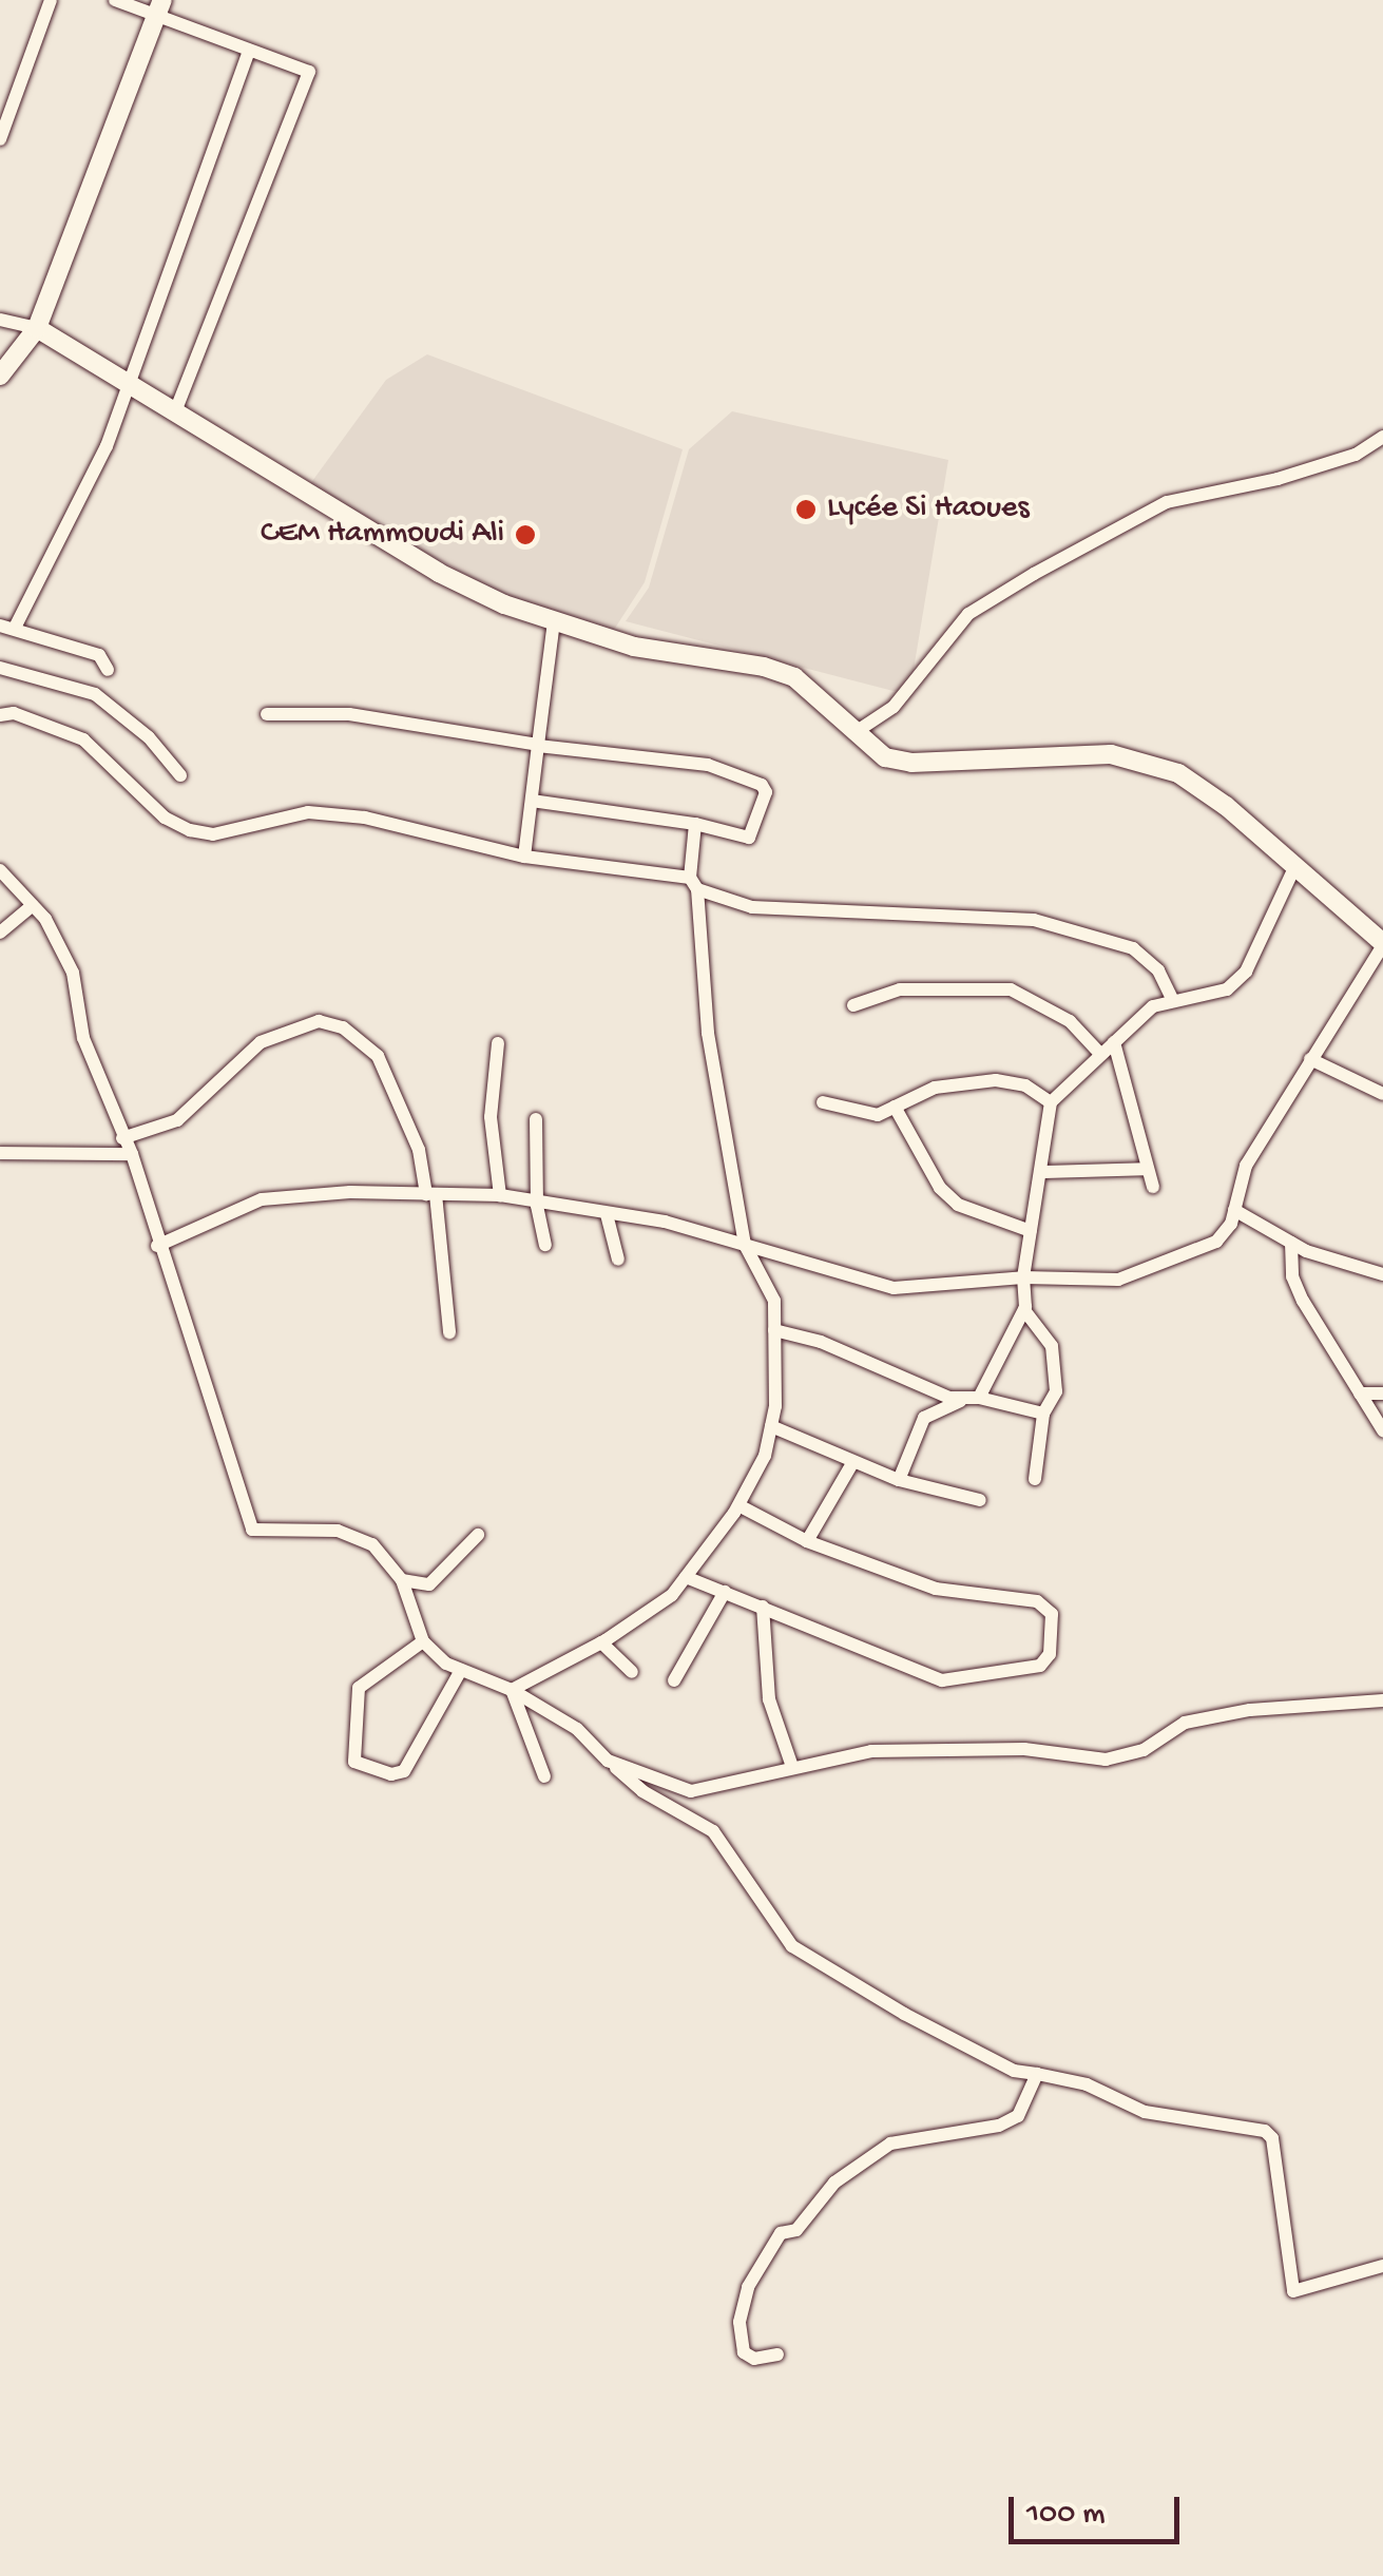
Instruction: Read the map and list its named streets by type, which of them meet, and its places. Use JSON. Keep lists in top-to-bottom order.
{
  "places": ["Lycée Si Haoues", "CEM Hammoudi Ali"],
  "scale_bar": "100 m"
}
